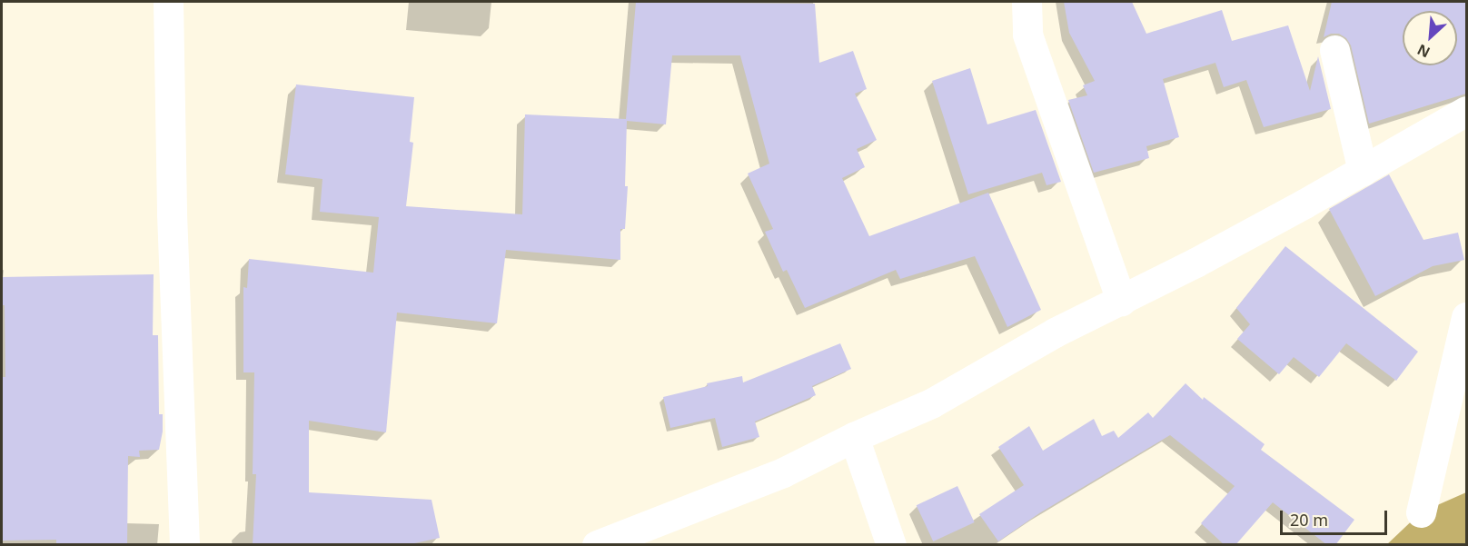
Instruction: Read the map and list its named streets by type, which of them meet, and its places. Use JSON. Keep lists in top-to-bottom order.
{
  "scale_bar": "20 m",
  "north": "bottom left"
}
